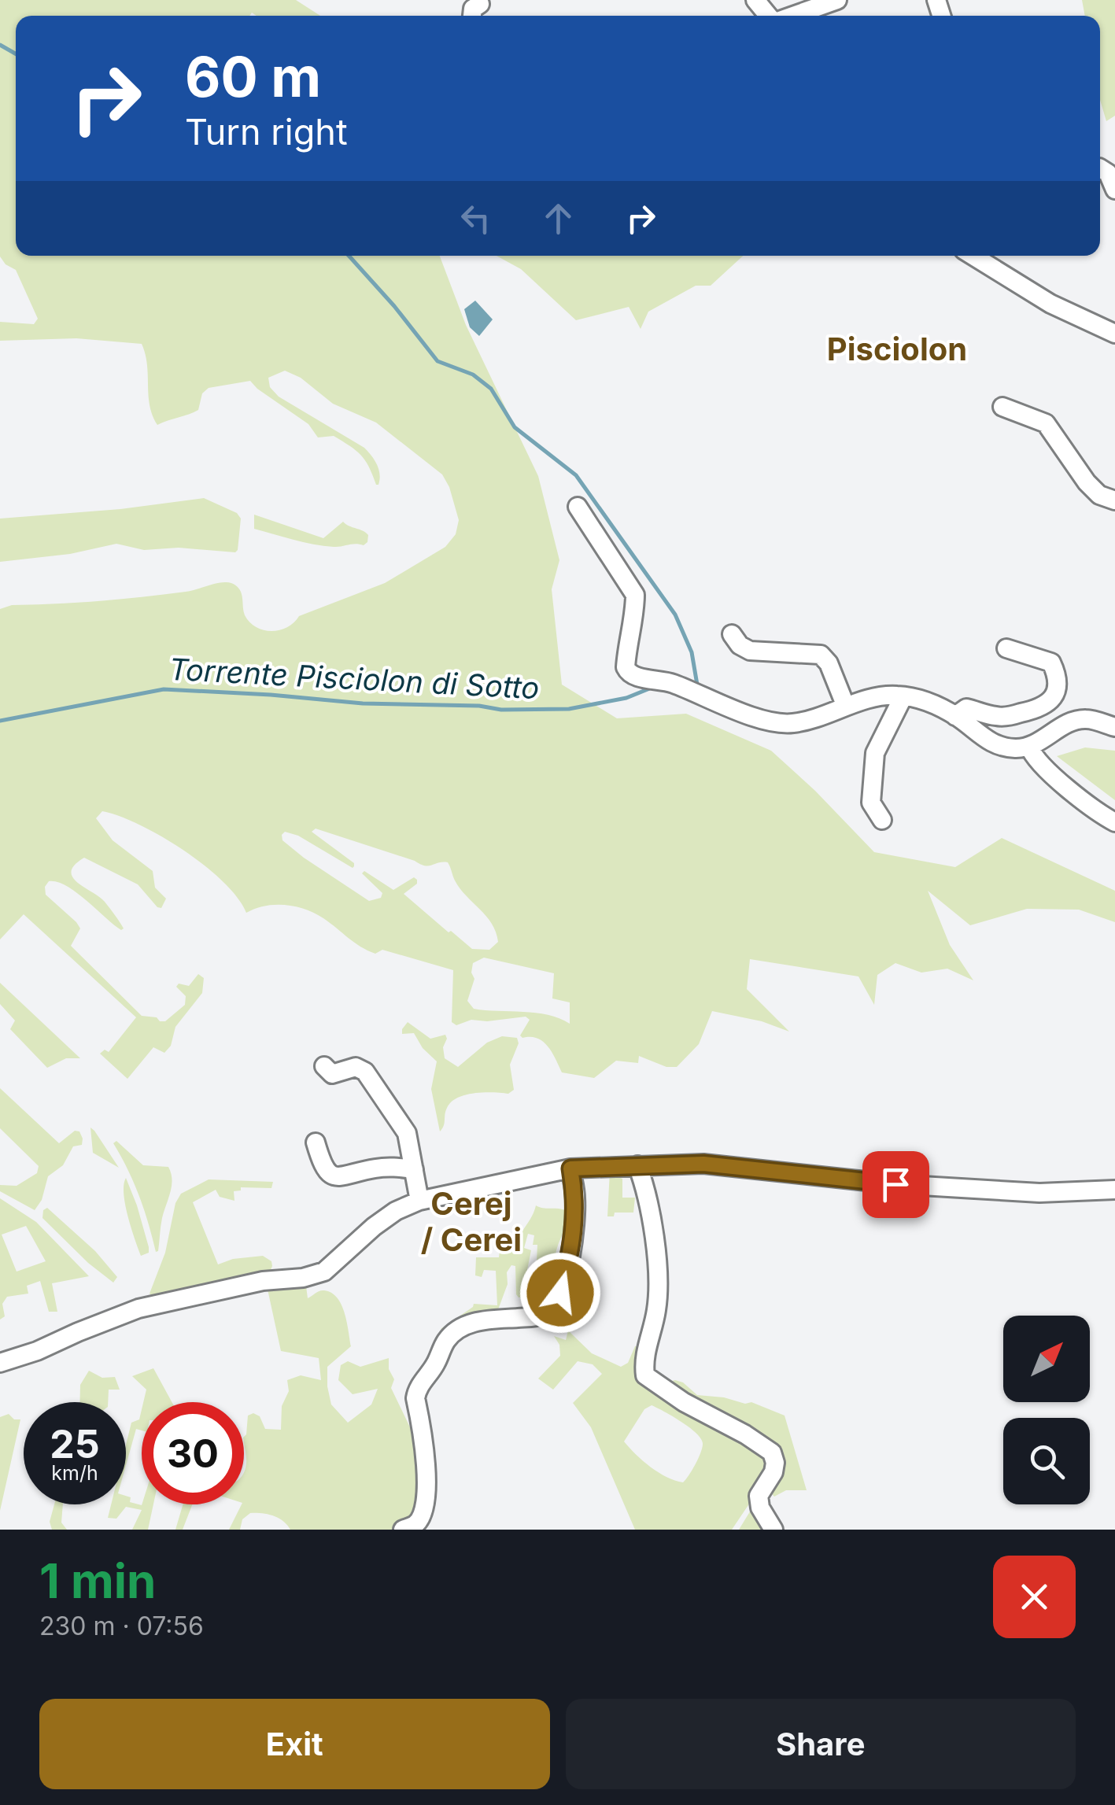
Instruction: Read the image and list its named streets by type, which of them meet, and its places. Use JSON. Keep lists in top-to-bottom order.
{
  "districts": ["Pisciolon", "Cerej / Cerei"],
  "water": ["Torrente Pisciolon di Sotto"],
  "north": "top right",
  "page": {
    "turn": ["60 m", "Turn right"],
    "speed": "25 km/h",
    "limit": "30",
    "heading": ["1 min", "230 m · 07:56"],
    "buttons": ["Exit", "Share"]
  }
}
